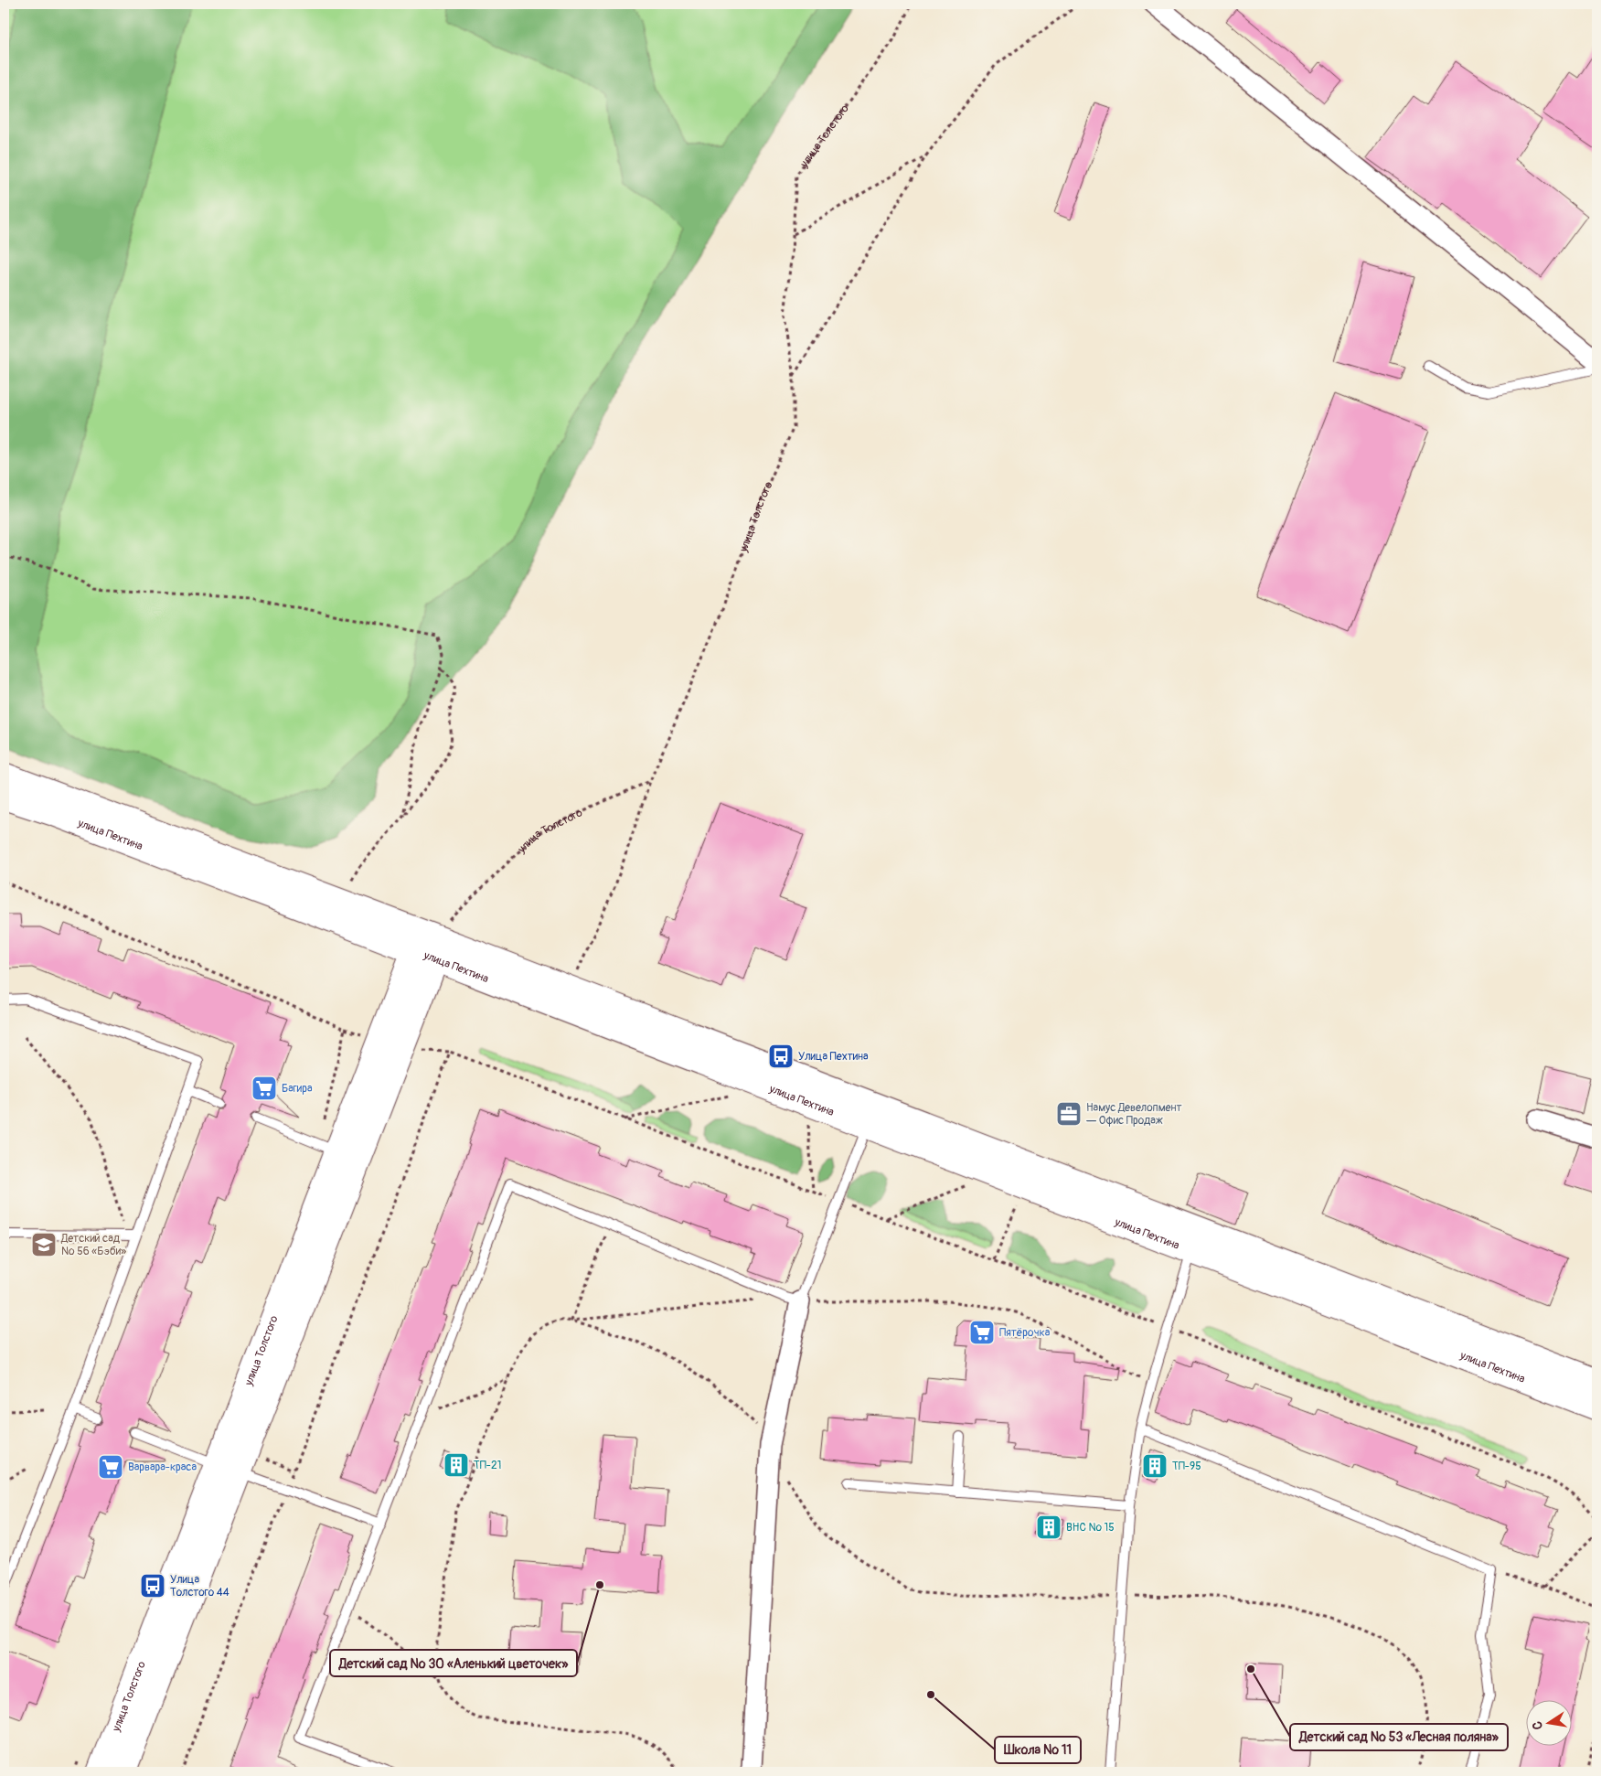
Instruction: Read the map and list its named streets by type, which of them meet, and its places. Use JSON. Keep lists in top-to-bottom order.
{
  "streets": {
    "street": ["улица Толстого", "улица Пехтина"]
  },
  "crossings": [
    ["улица Толстого", "улица Пехтина"]
  ],
  "places": {
    "bus stop": ["Улица Пехтина", "Улица Толстого 44"],
    "supermarket": ["Багира", "Пятёрочка", "Варвара-краса"],
    "office": ["Намус Девелопмент — Офис Продаж"],
    "school or university": ["Детский сад № 56 «Бэби»"],
    "building": ["ТП-21", "ТП-95", "ВНС № 15"],
    "other": ["Детский сад № 30 «Аленький цветочек»", "Детский сад № 53 «Лесная поляна»", "Школа № 11"]
  },
  "north": "left"
}
